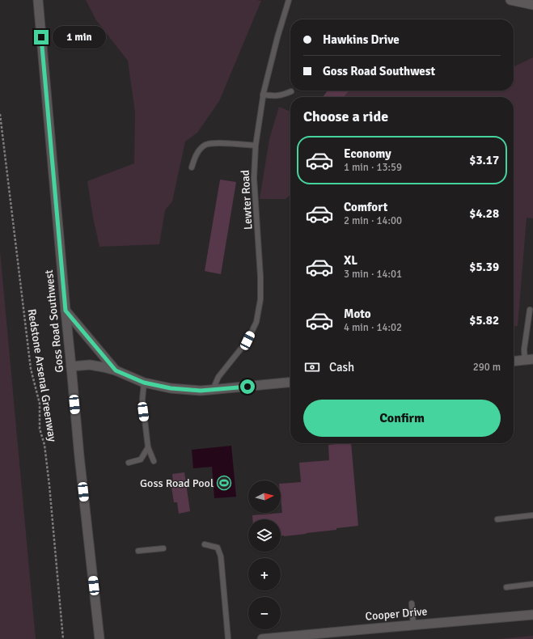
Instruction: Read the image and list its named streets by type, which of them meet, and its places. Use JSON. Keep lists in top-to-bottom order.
{
  "streets": {
    "street": ["Goss Road Southwest", "Cooper Drive"],
    "lane": ["Lewter Road"],
    "path": ["Redstone Arsenal Greenway"]
  },
  "places": {
    "sports": ["Goss Road Pool"]
  },
  "north": "right",
  "page": {
    "banner": ["Hawkins Drive", "Goss Road Southwest"],
    "bubble": "1 min",
    "heading": "Choose a ride",
    "list": [
      {
        "name": "Economy",
        "note": "1 min · 13:59",
        "value": "$3.17"
      },
      {
        "name": "Comfort",
        "note": "2 min · 14:00",
        "value": "$4.28"
      },
      {
        "name": "XL",
        "note": "3 min · 14:01",
        "value": "$5.39"
      },
      {
        "name": "Moto",
        "note": "4 min · 14:02",
        "value": "$5.82"
      }
    ],
    "pay": ["Cash", "290 m"],
    "buttons": "Confirm",
    "map_buttons": ["+", "−"]
  }
}
